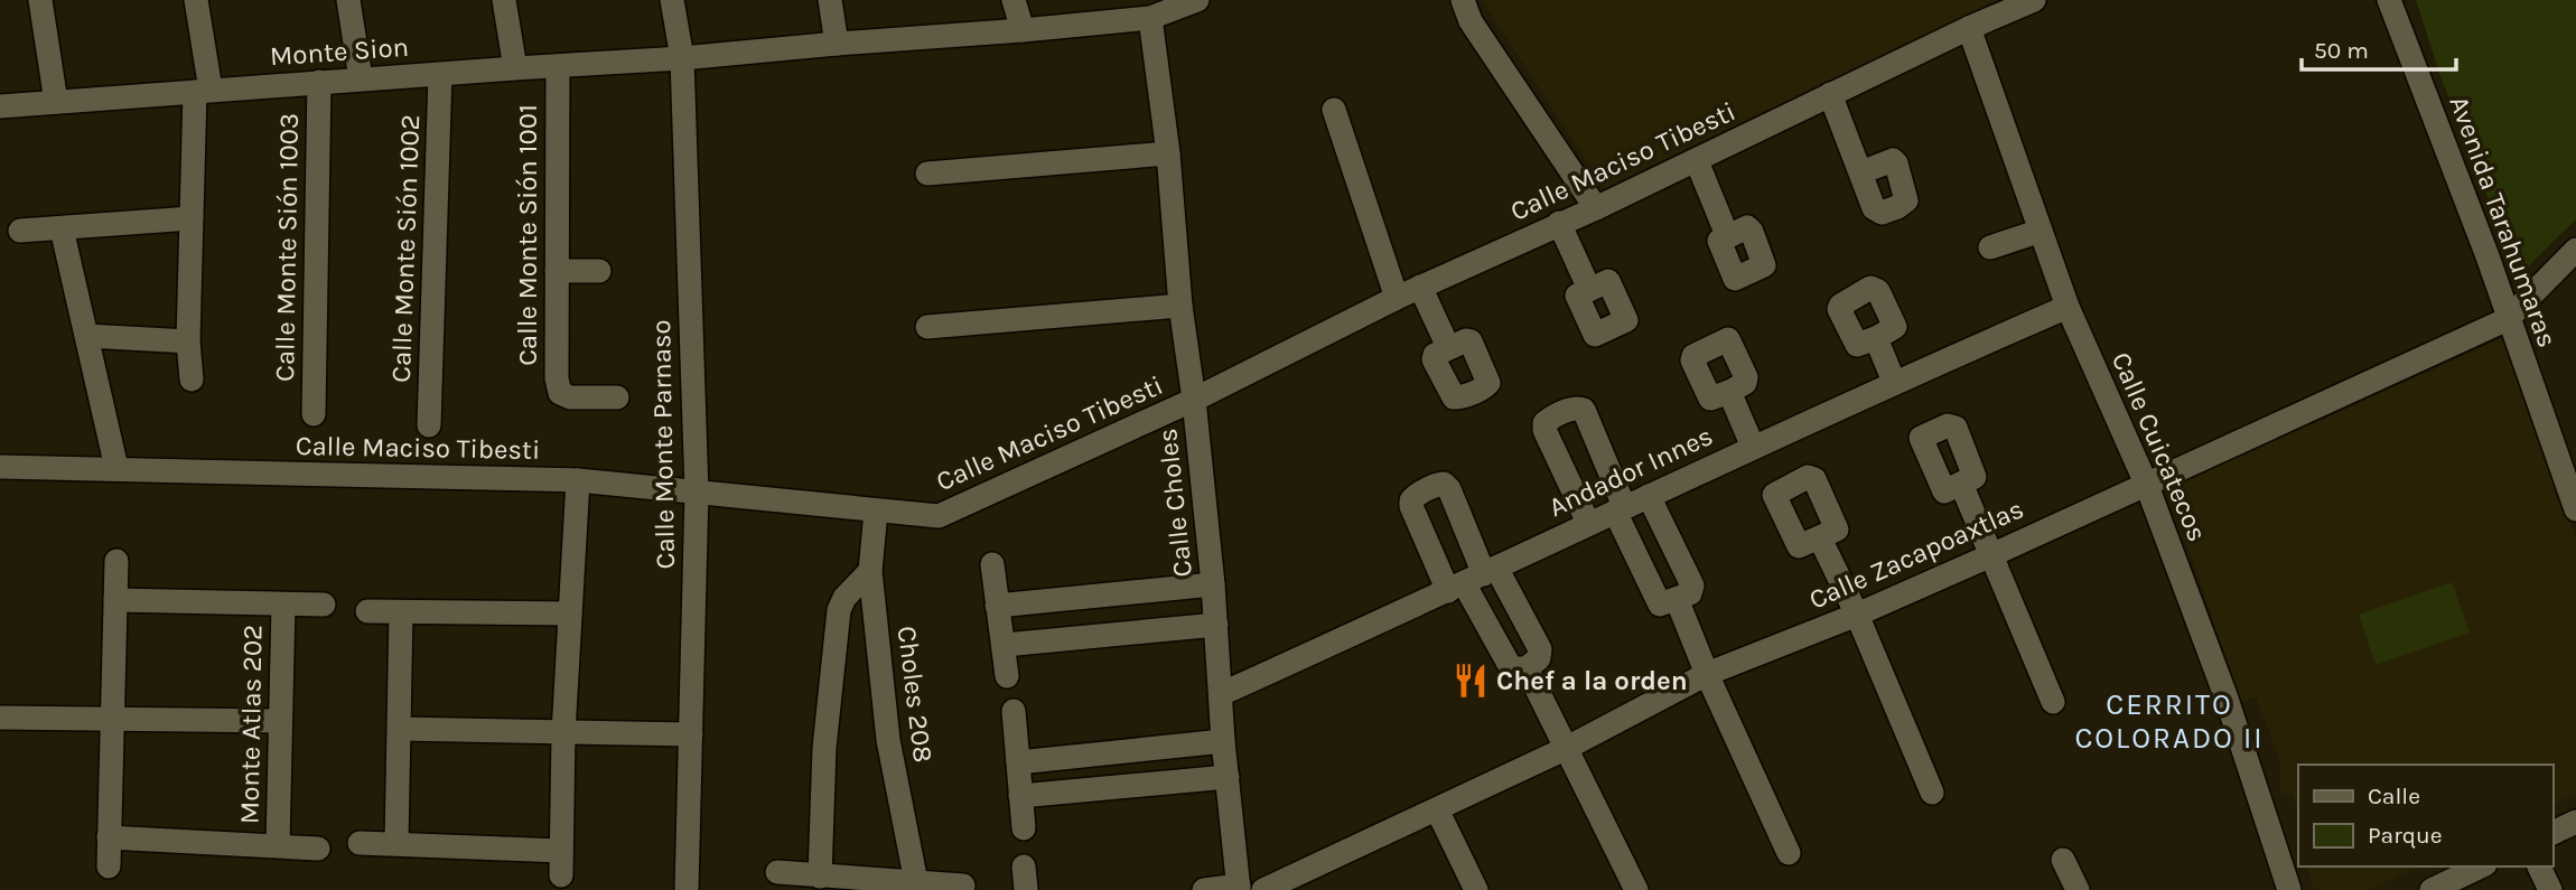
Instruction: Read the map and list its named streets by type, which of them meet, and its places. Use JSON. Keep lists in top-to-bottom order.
{
  "streets": {
    "street": [
      "Monte Sion",
      "Calle Maciso Tibesti",
      "Avenida Tarahumaras",
      "Calle Monte Sión 1001",
      "Calle Monte Sión 1003",
      "Calle Monte Sión 1002",
      "Calle Monte Parnaso",
      "Calle Cuicatecos",
      "Andador Innes",
      "Calle Choles",
      "Calle Zacapoaxtlas",
      "Choles 208",
      "Monte Atlas 202"
    ]
  },
  "crossings": [
    ["Monte Sion", "Calle Monte Sión 1001"],
    ["Monte Sion", "Calle Monte Sión 1003"],
    ["Monte Sion", "Calle Monte Sión 1002"],
    ["Monte Sion", "Calle Monte Parnaso"],
    ["Monte Sion", "Calle Choles"],
    ["Calle Maciso Tibesti", "Calle Monte Parnaso"],
    ["Calle Maciso Tibesti", "Calle Cuicatecos"],
    ["Calle Maciso Tibesti", "Calle Choles"],
    ["Calle Maciso Tibesti", "Choles 208"],
    ["Avenida Tarahumaras", "Calle Zacapoaxtlas"],
    ["Calle Cuicatecos", "Andador Innes"],
    ["Calle Cuicatecos", "Calle Zacapoaxtlas"],
    ["Andador Innes", "Calle Choles"]
  ],
  "districts": ["CERRITO COLORADO II"],
  "places": {
    "restaurant": ["Chef a la orden"]
  },
  "legend": ["Calle", "Parque"],
  "scale_bar": "50 m"
}
